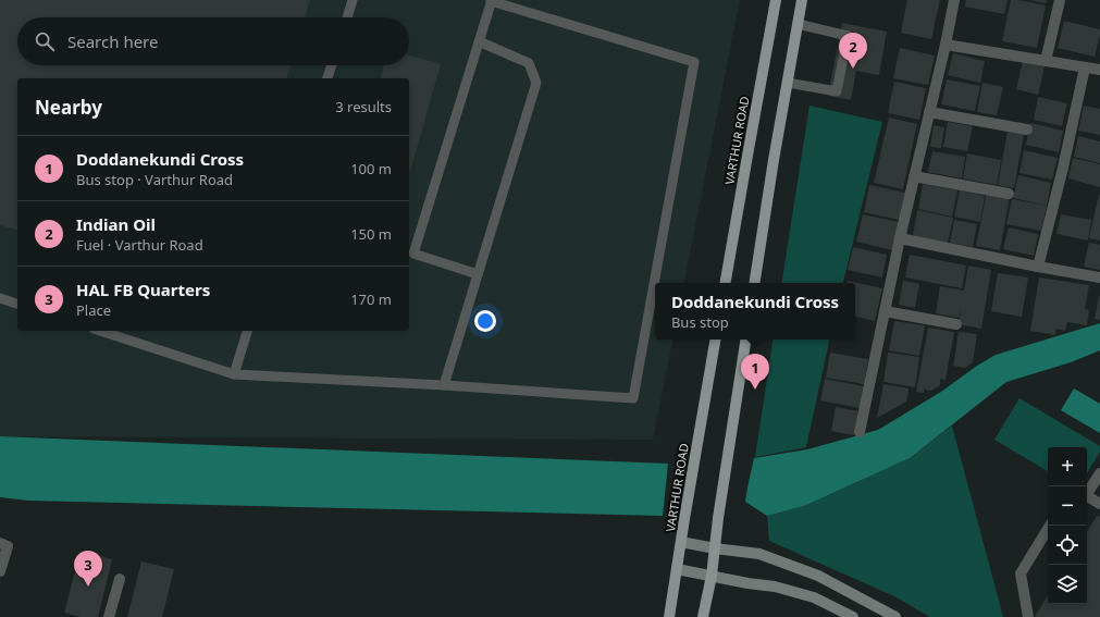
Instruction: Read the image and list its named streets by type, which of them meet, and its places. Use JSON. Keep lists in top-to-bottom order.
{
  "streets": {
    "main road": ["VARTHUR ROAD"]
  },
  "page": {
    "search": "Search here",
    "pins": ["2", "1", "3"],
    "heading": ["Nearby", "3 results"],
    "list": [
      {
        "mark": "1",
        "name": "Doddanekundi Cross",
        "note": "Bus stop · Varthur Road",
        "value": "100 m"
      },
      {
        "mark": "2",
        "name": "Indian Oil",
        "note": "Fuel · Varthur Road",
        "value": "150 m"
      },
      {
        "mark": "3",
        "name": "HAL FB Quarters",
        "note": "Place",
        "value": "170 m"
      }
    ],
    "popup": ["Doddanekundi Cross", "Bus stop"],
    "map_buttons": ["+", "−"]
  }
}
